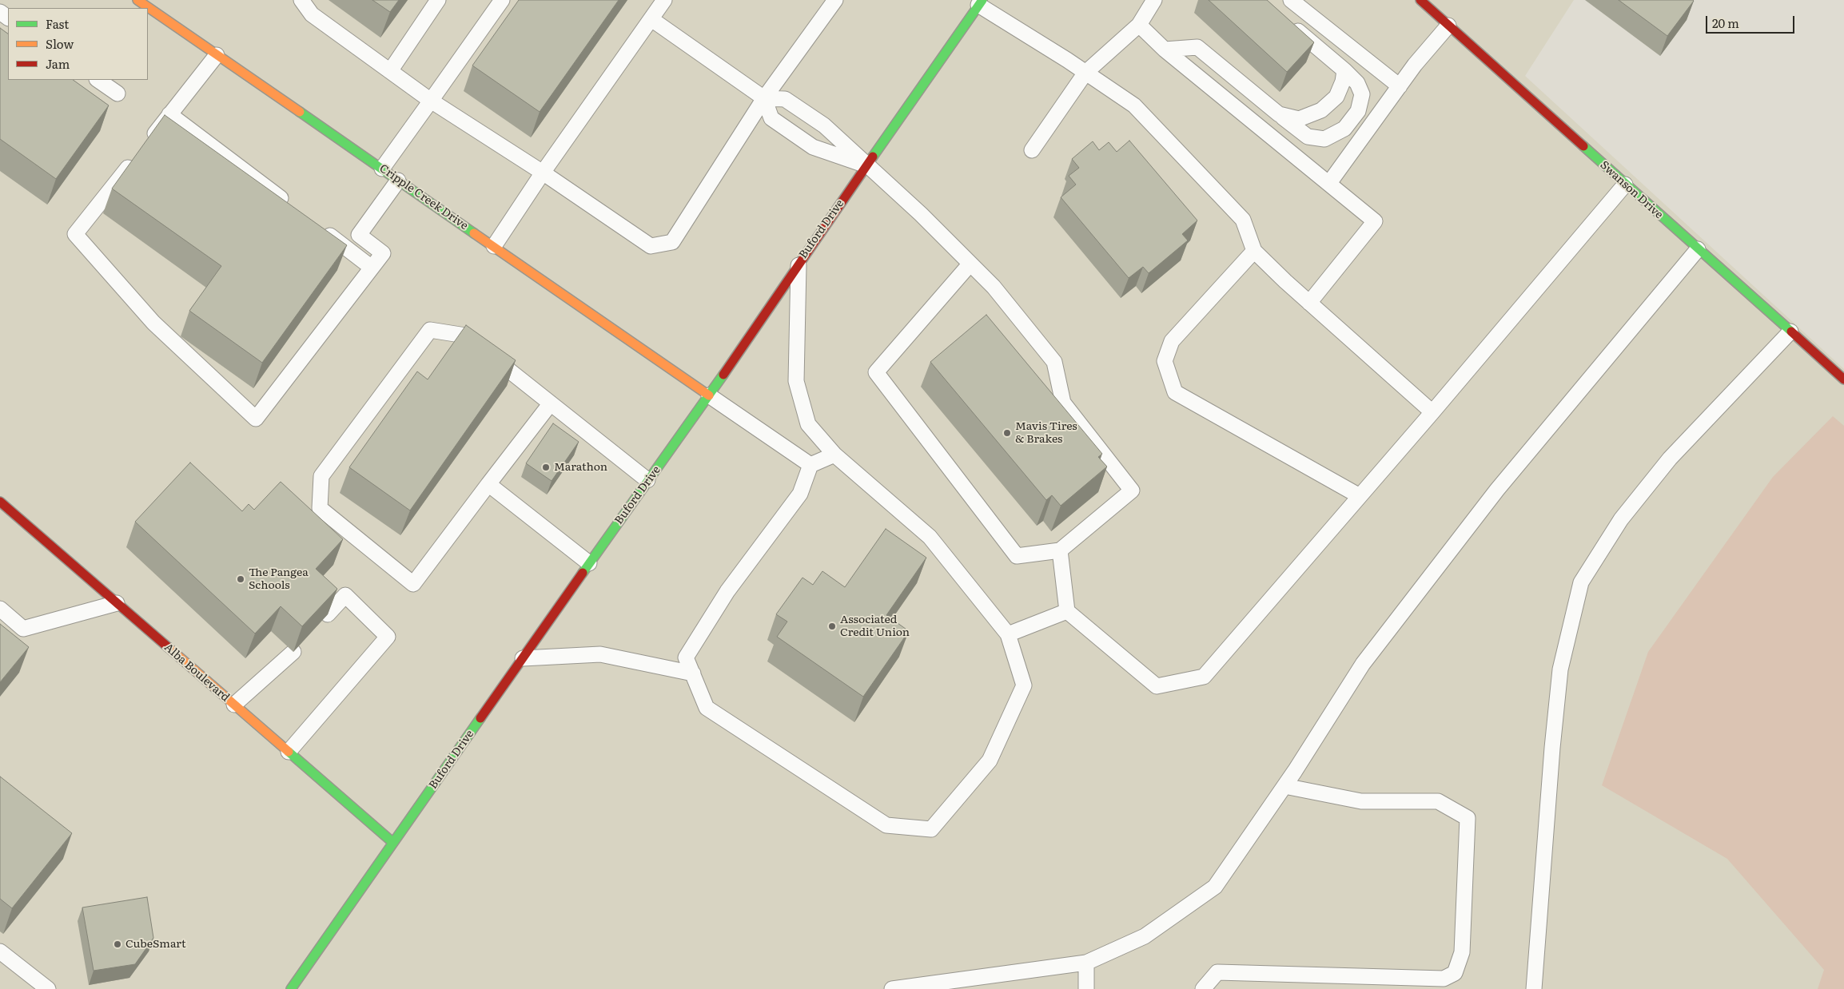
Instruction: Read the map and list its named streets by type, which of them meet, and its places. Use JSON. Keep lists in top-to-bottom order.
{
  "streets": {
    "main road": [
      "Swanson Drive",
      "Cripple Creek Drive",
      "Buford Drive",
      "Alba Boulevard"
    ]
  },
  "crossings": [
    ["Cripple Creek Drive", "Buford Drive"],
    ["Buford Drive", "Alba Boulevard"]
  ],
  "places": [
    "Mavis Tires & Brakes",
    "Marathon",
    "The Pangea Schools",
    "Associated Credit Union",
    "CubeSmart"
  ],
  "legend": ["Fast", "Slow", "Jam"],
  "scale_bar": "20 m"
}
